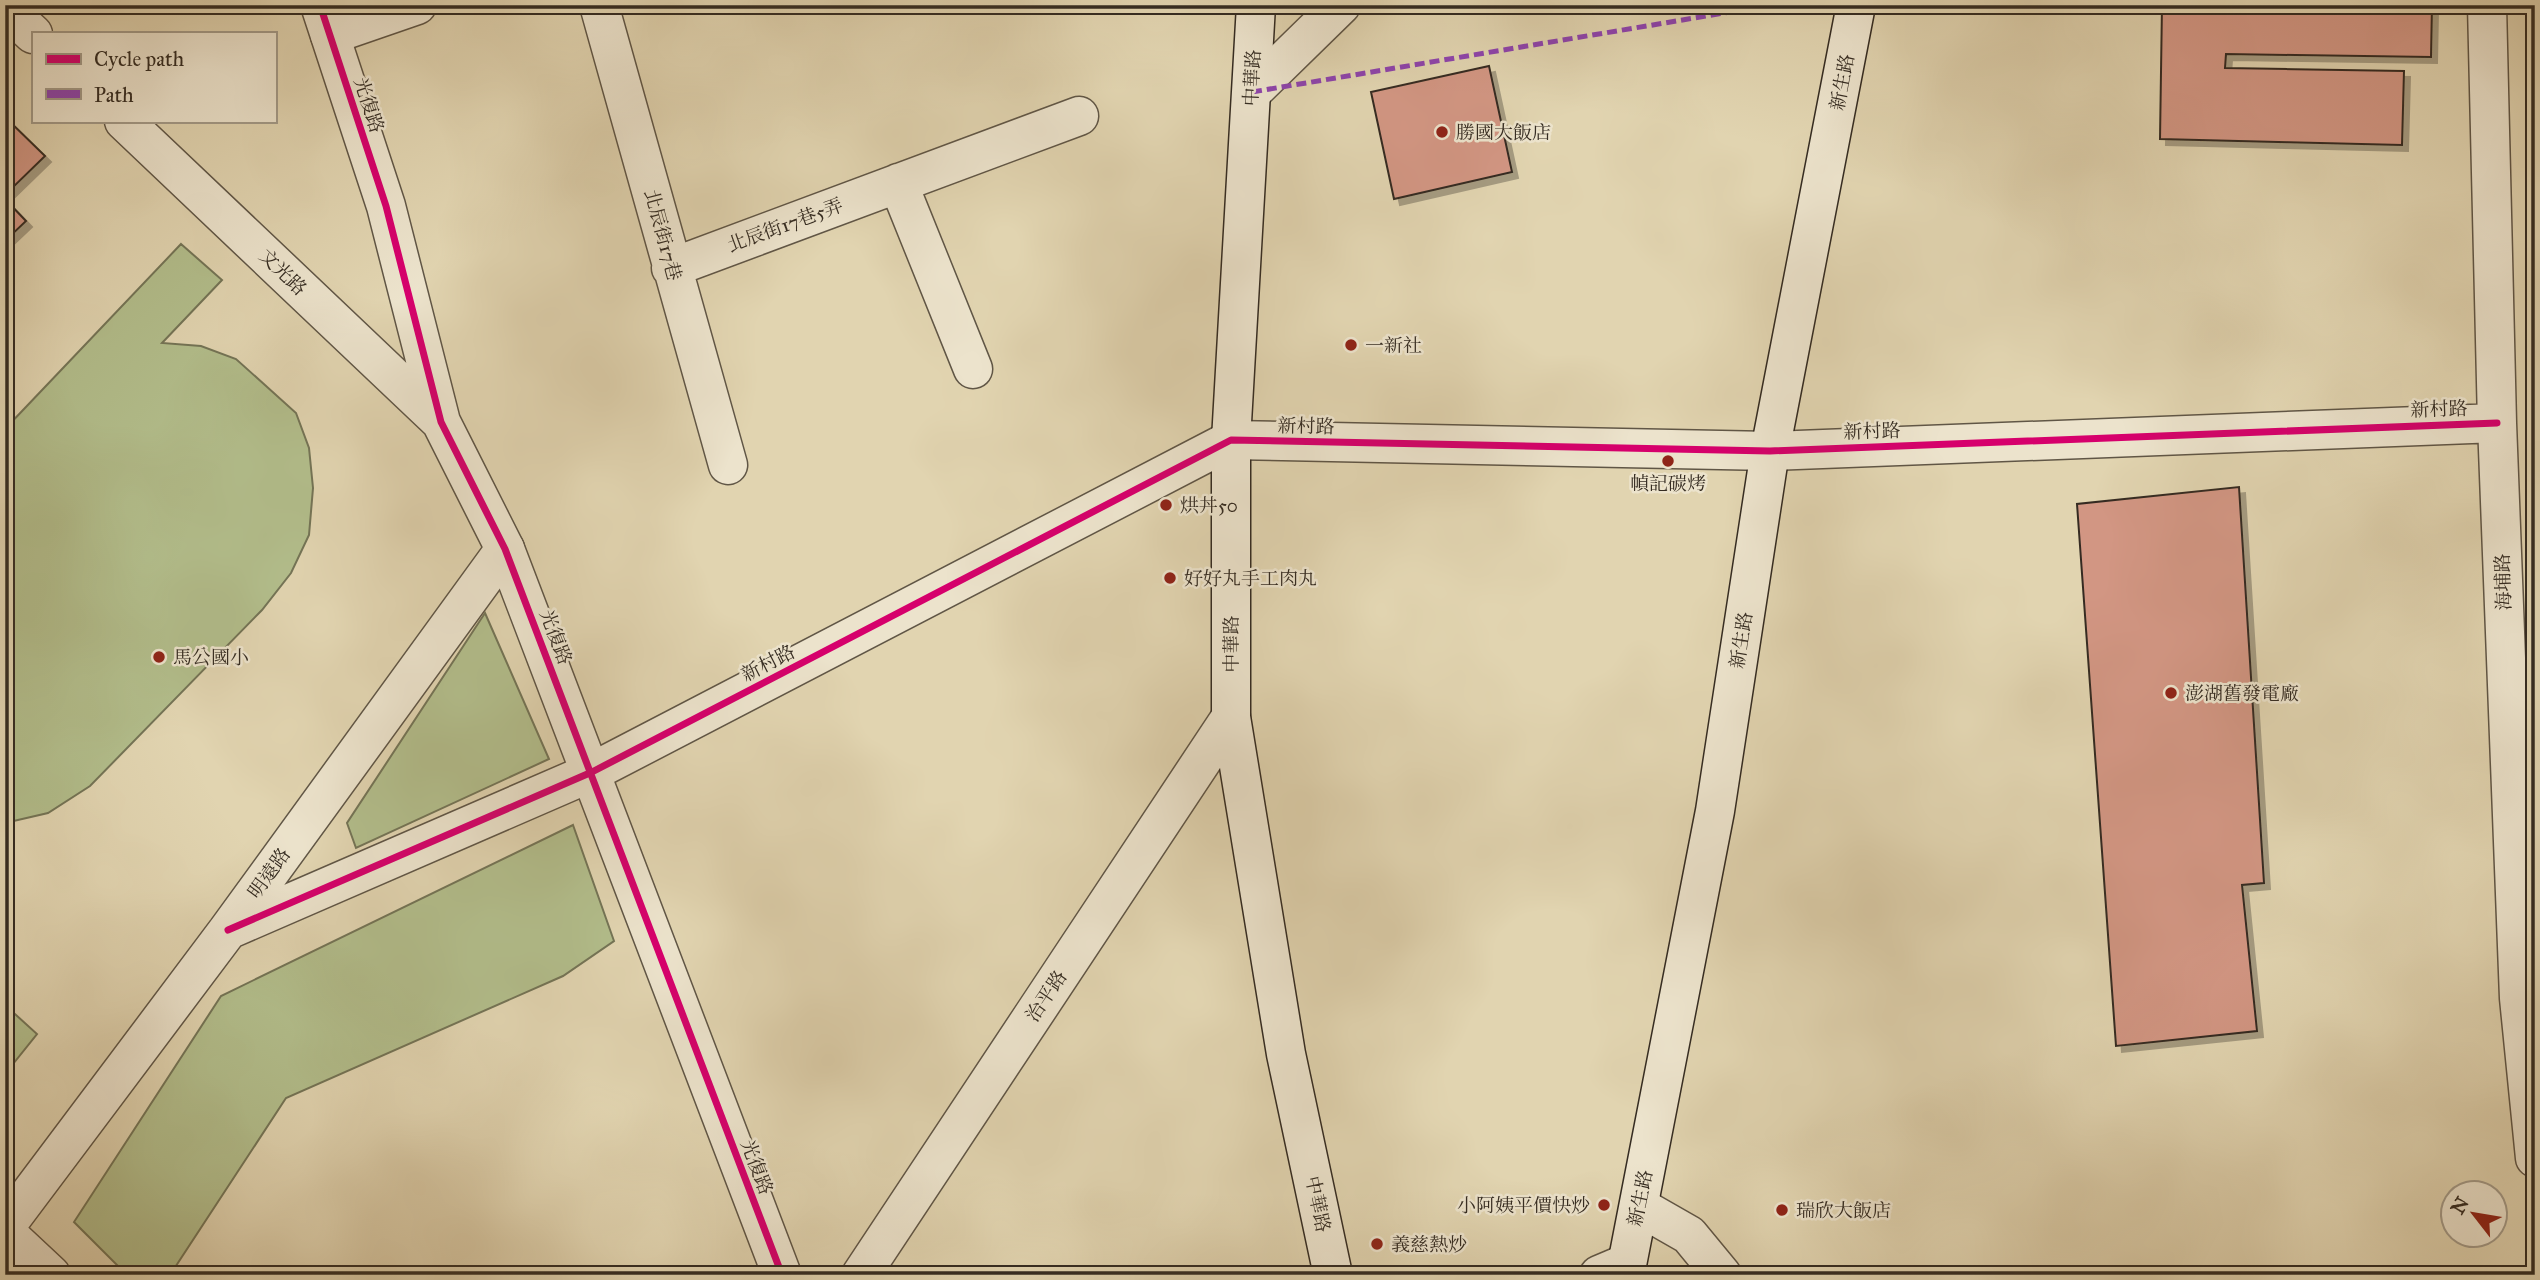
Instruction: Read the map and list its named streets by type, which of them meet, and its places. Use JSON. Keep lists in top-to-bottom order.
{
  "streets": {
    "street": [
      "中華路",
      "新生路",
      "光復路",
      "北辰街17巷5弄",
      "北辰街17巷",
      "文光路",
      "新村路",
      "海埔路",
      "明遠路",
      "治平路"
    ]
  },
  "crossings": [
    ["中華路", "新村路"],
    ["中華路", "治平路"],
    ["新生路", "新村路"],
    ["光復路", "文光路"],
    ["光復路", "新村路"],
    ["光復路", "明遠路"],
    ["北辰街17巷5弄", "北辰街17巷"],
    ["新村路", "海埔路"],
    ["新村路", "明遠路"]
  ],
  "places": [
    "勝國大飯店",
    "一新社",
    "幀記碳烤",
    "烘丼50",
    "好好丸手工肉丸",
    "馬公國小",
    "澎湖舊發電廠",
    "小阿姨平價快炒",
    "瑞欣大飯店",
    "義慈熱炒"
  ],
  "legend": ["Cycle path", "Path"],
  "north": "top left"
}
